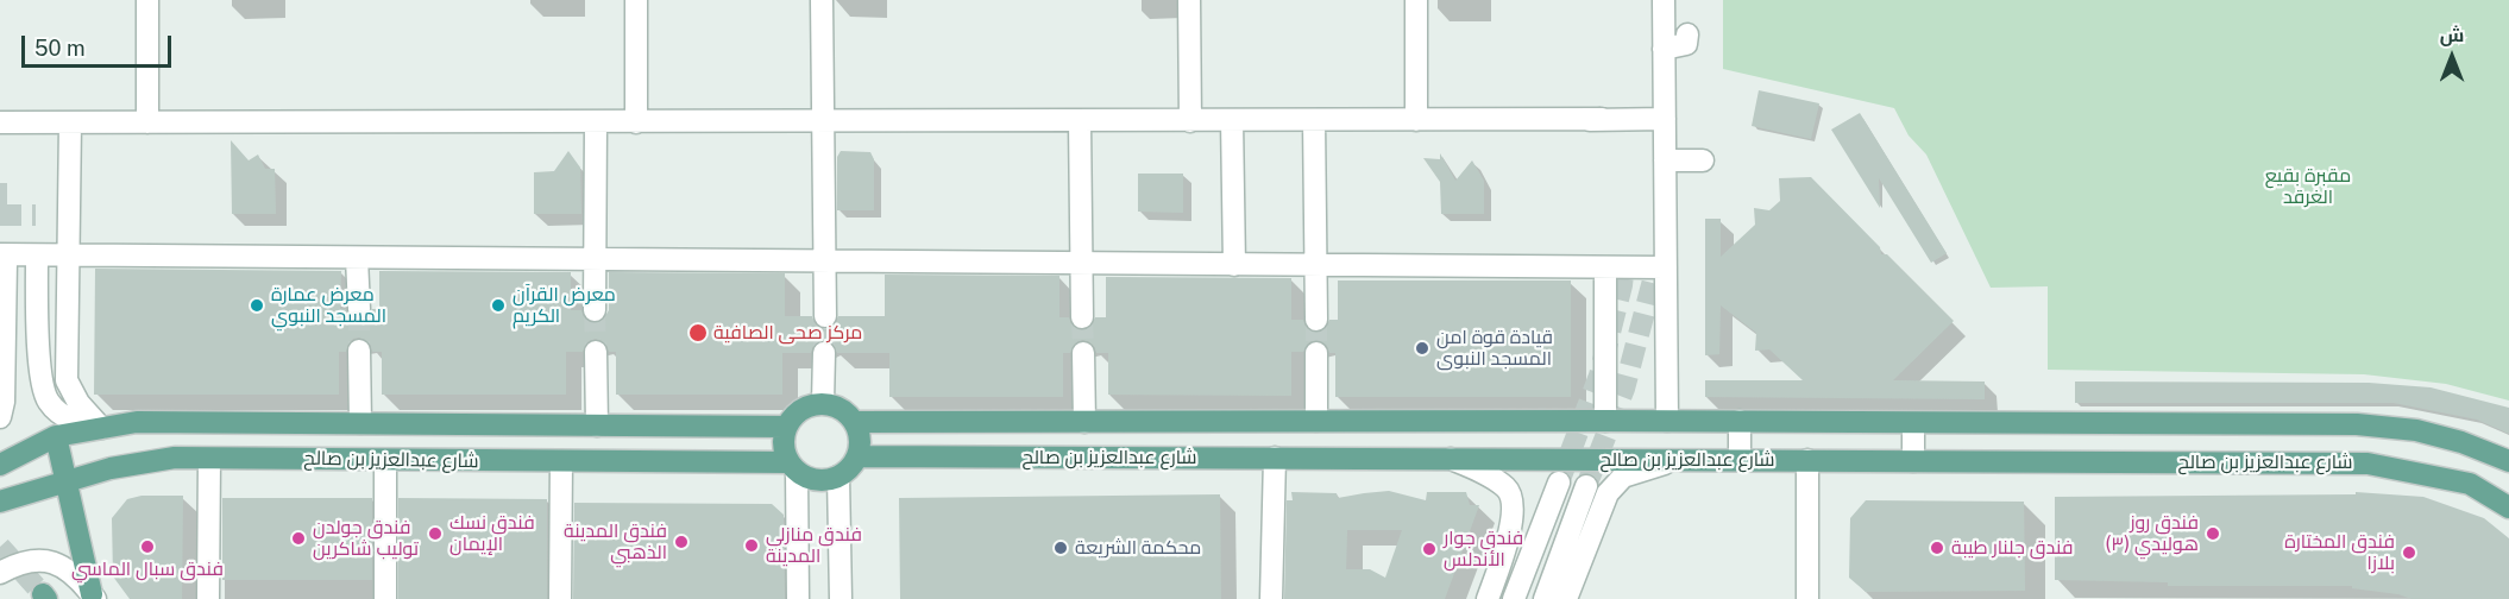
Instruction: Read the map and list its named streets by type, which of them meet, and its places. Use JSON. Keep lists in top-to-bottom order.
{
  "streets": {
    "main road": ["شارع عبدالعزيز بن صالح"]
  },
  "parks": ["مقبرة بقيع الغرقد"],
  "places": [
    "معرض عمارة المسجد النبوي",
    "معرض القرآن الكريم",
    "مركز صحى الصافية",
    "قيادة قوة امن المسجد النبوى",
    "فندق نسك الإيمان",
    "فندق روز هوليدي (٣)",
    "فندق جولدن توليب شاكرين",
    "فندق المدينة الذهبي",
    "فندق منازلي المدينة",
    "فندق سبال الماسي",
    "محكمة الشريعة",
    "فندق جلنار طيبة",
    "فندق جوار الأندلس",
    "فندق المختارة بلازا"
  ],
  "scale_bar": "50 m",
  "north": "top"
}
